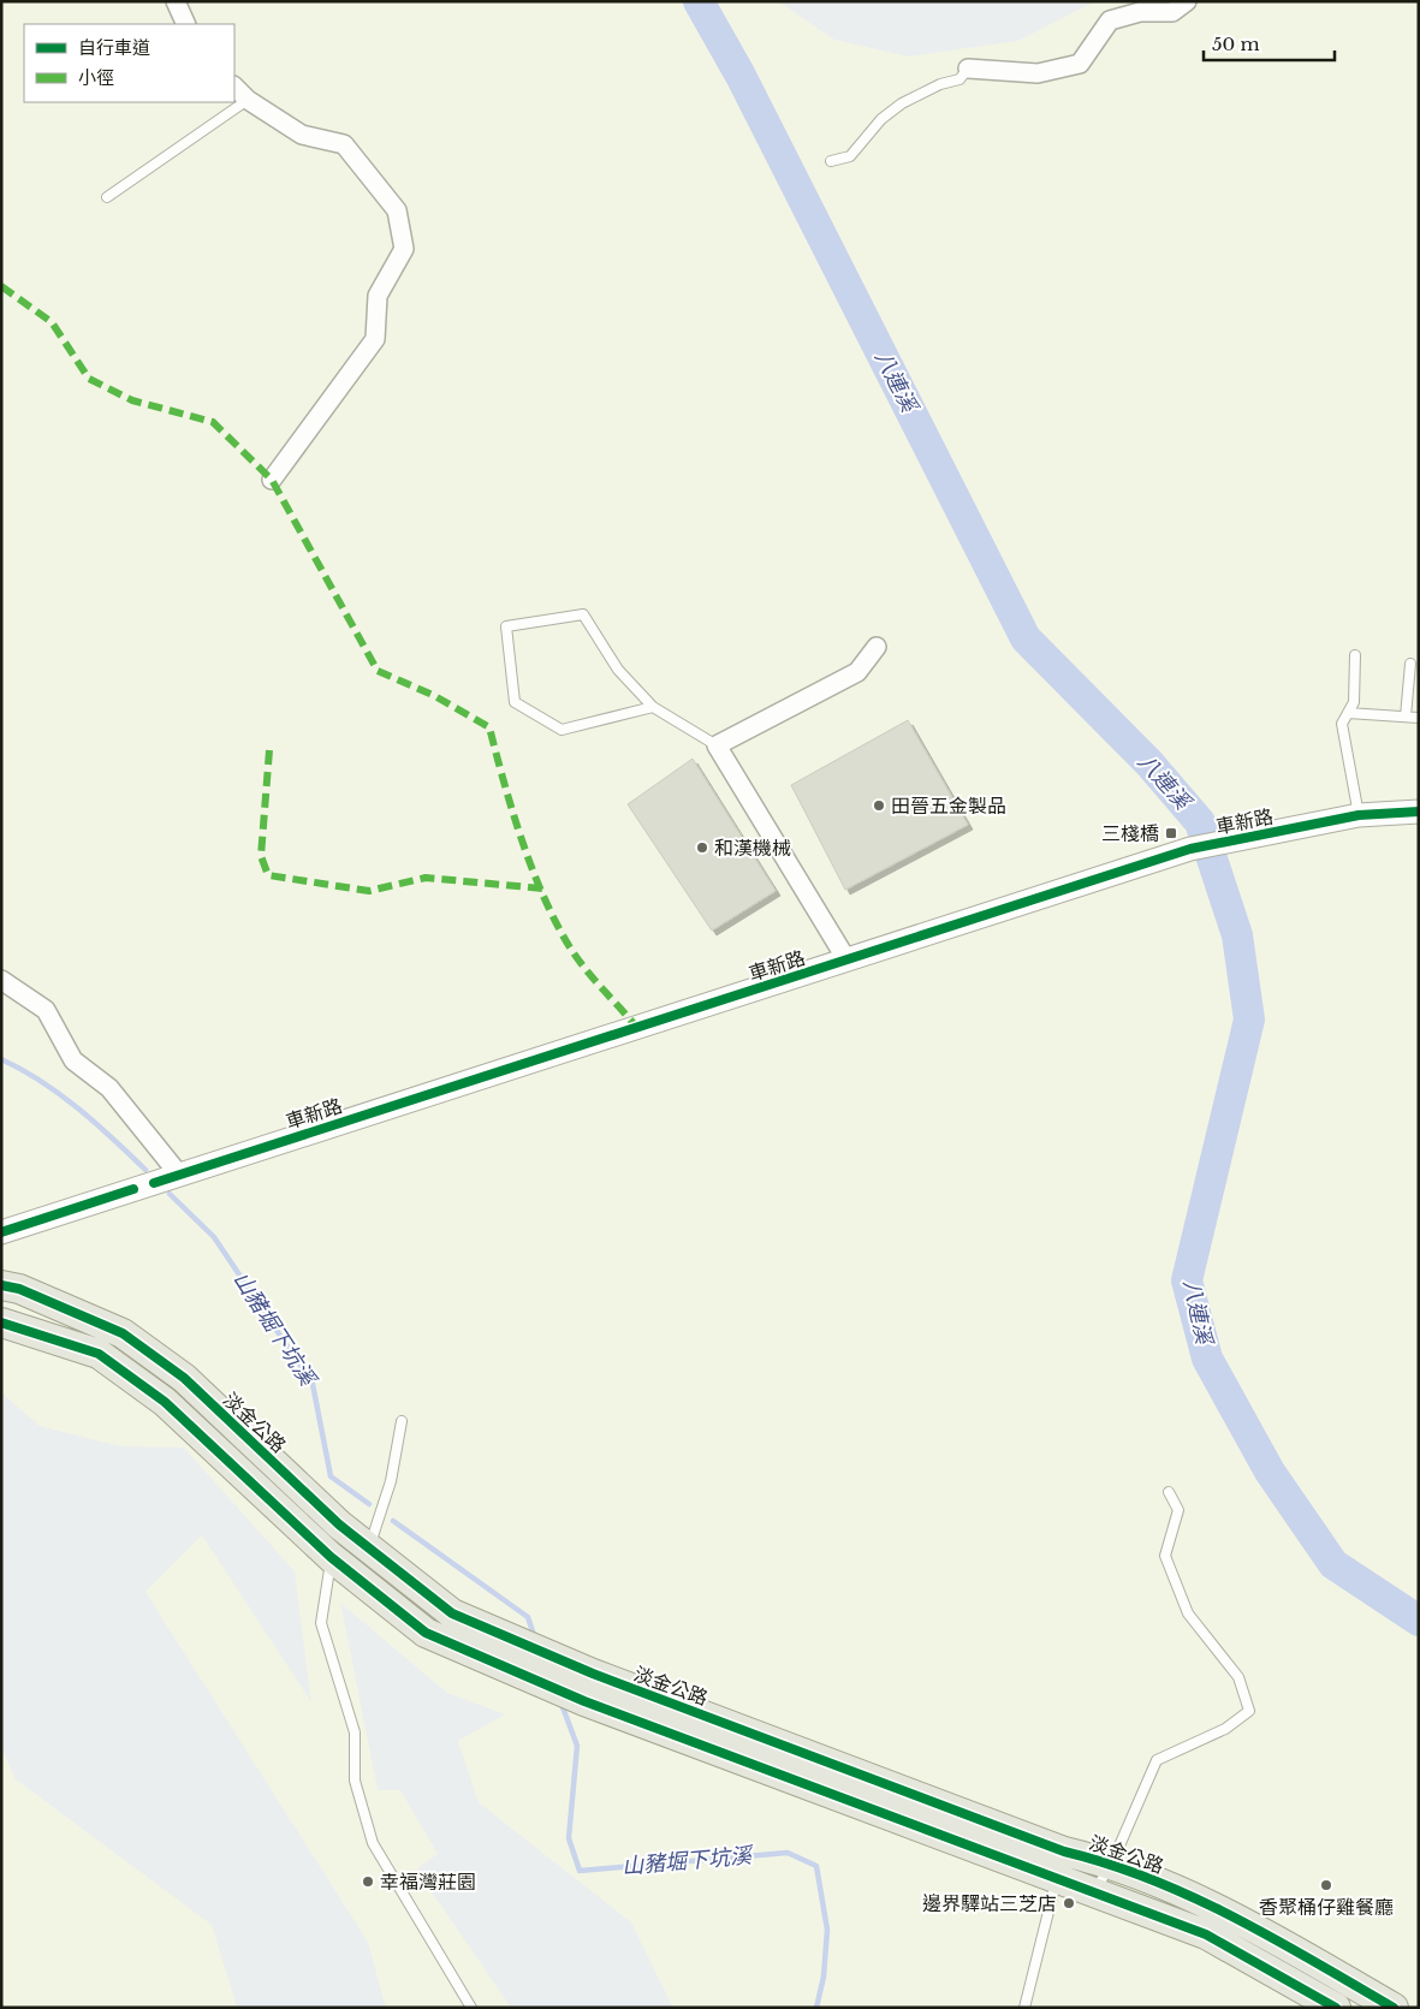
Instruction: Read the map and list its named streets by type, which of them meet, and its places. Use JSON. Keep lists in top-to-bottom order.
{
  "streets": {
    "main road": ["淡金公路"],
    "street": ["車新路"]
  },
  "water": ["八連溪", "山豬堀下坑溪"],
  "places": {
    "other": [
      "田晉五金製品",
      "和漢機械",
      "幸福灣莊園",
      "香聚桶仔雞餐廳",
      "邊界驛站三芝店"
    ],
    "transit": ["三棧橋"]
  },
  "legend": ["自行車道", "小徑"],
  "scale_bar": "50 m"
}
